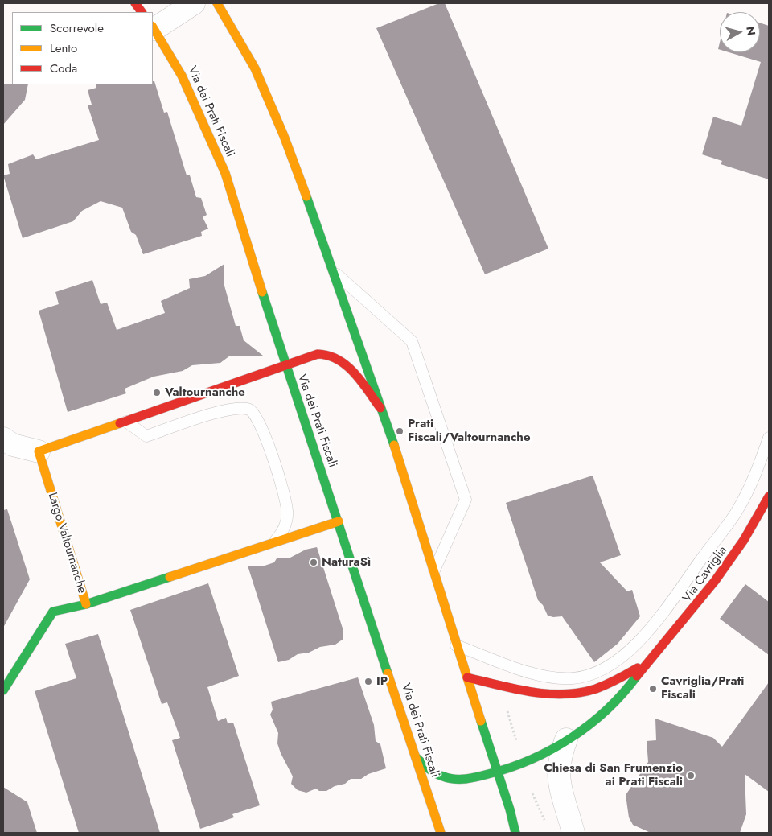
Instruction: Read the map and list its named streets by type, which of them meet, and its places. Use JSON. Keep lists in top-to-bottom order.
{
  "streets": {
    "main road": ["Via dei Prati Fiscali", "Largo Valtournanche", "Via Cavriglia"]
  },
  "crossings": [
    ["Via dei Prati Fiscali", "Largo Valtournanche"],
    ["Via dei Prati Fiscali", "Via Cavriglia"]
  ],
  "places": [
    "Valtournanche",
    "Prati Fiscali/Valtournanche",
    "NaturaSì",
    "IP",
    "Cavriglia/Prati Fiscali",
    "Chiesa di San Frumenzio ai Prati Fiscali"
  ],
  "legend": ["Scorrevole", "Lento", "Coda"],
  "north": "right"
}
